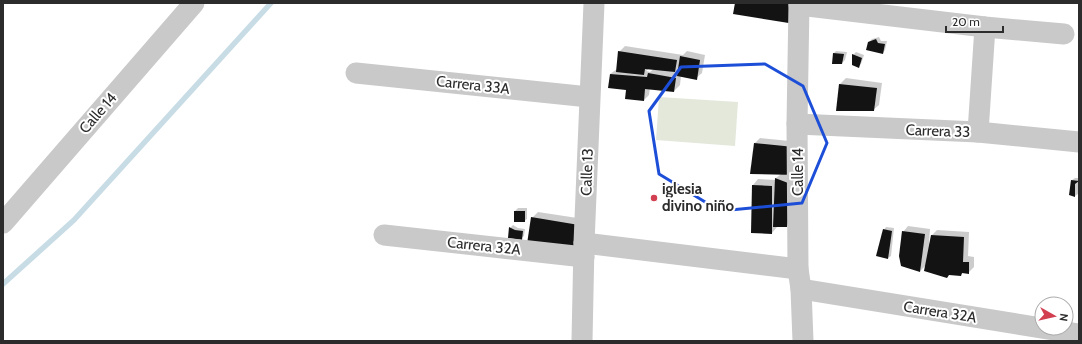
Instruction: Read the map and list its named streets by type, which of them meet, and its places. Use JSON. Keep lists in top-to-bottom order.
{
  "streets": {
    "street": [
      "Carrera 33A",
      "Calle 14",
      "Carrera 33",
      "Calle 13",
      "Carrera 32A"
    ]
  },
  "crossings": [
    ["Carrera 33A", "Calle 13"],
    ["Calle 14", "Carrera 33"],
    ["Calle 14", "Carrera 32A"],
    ["Calle 13", "Carrera 32A"]
  ],
  "places": ["iglesia divino niño"],
  "scale_bar": "20 m",
  "north": "right"
}
